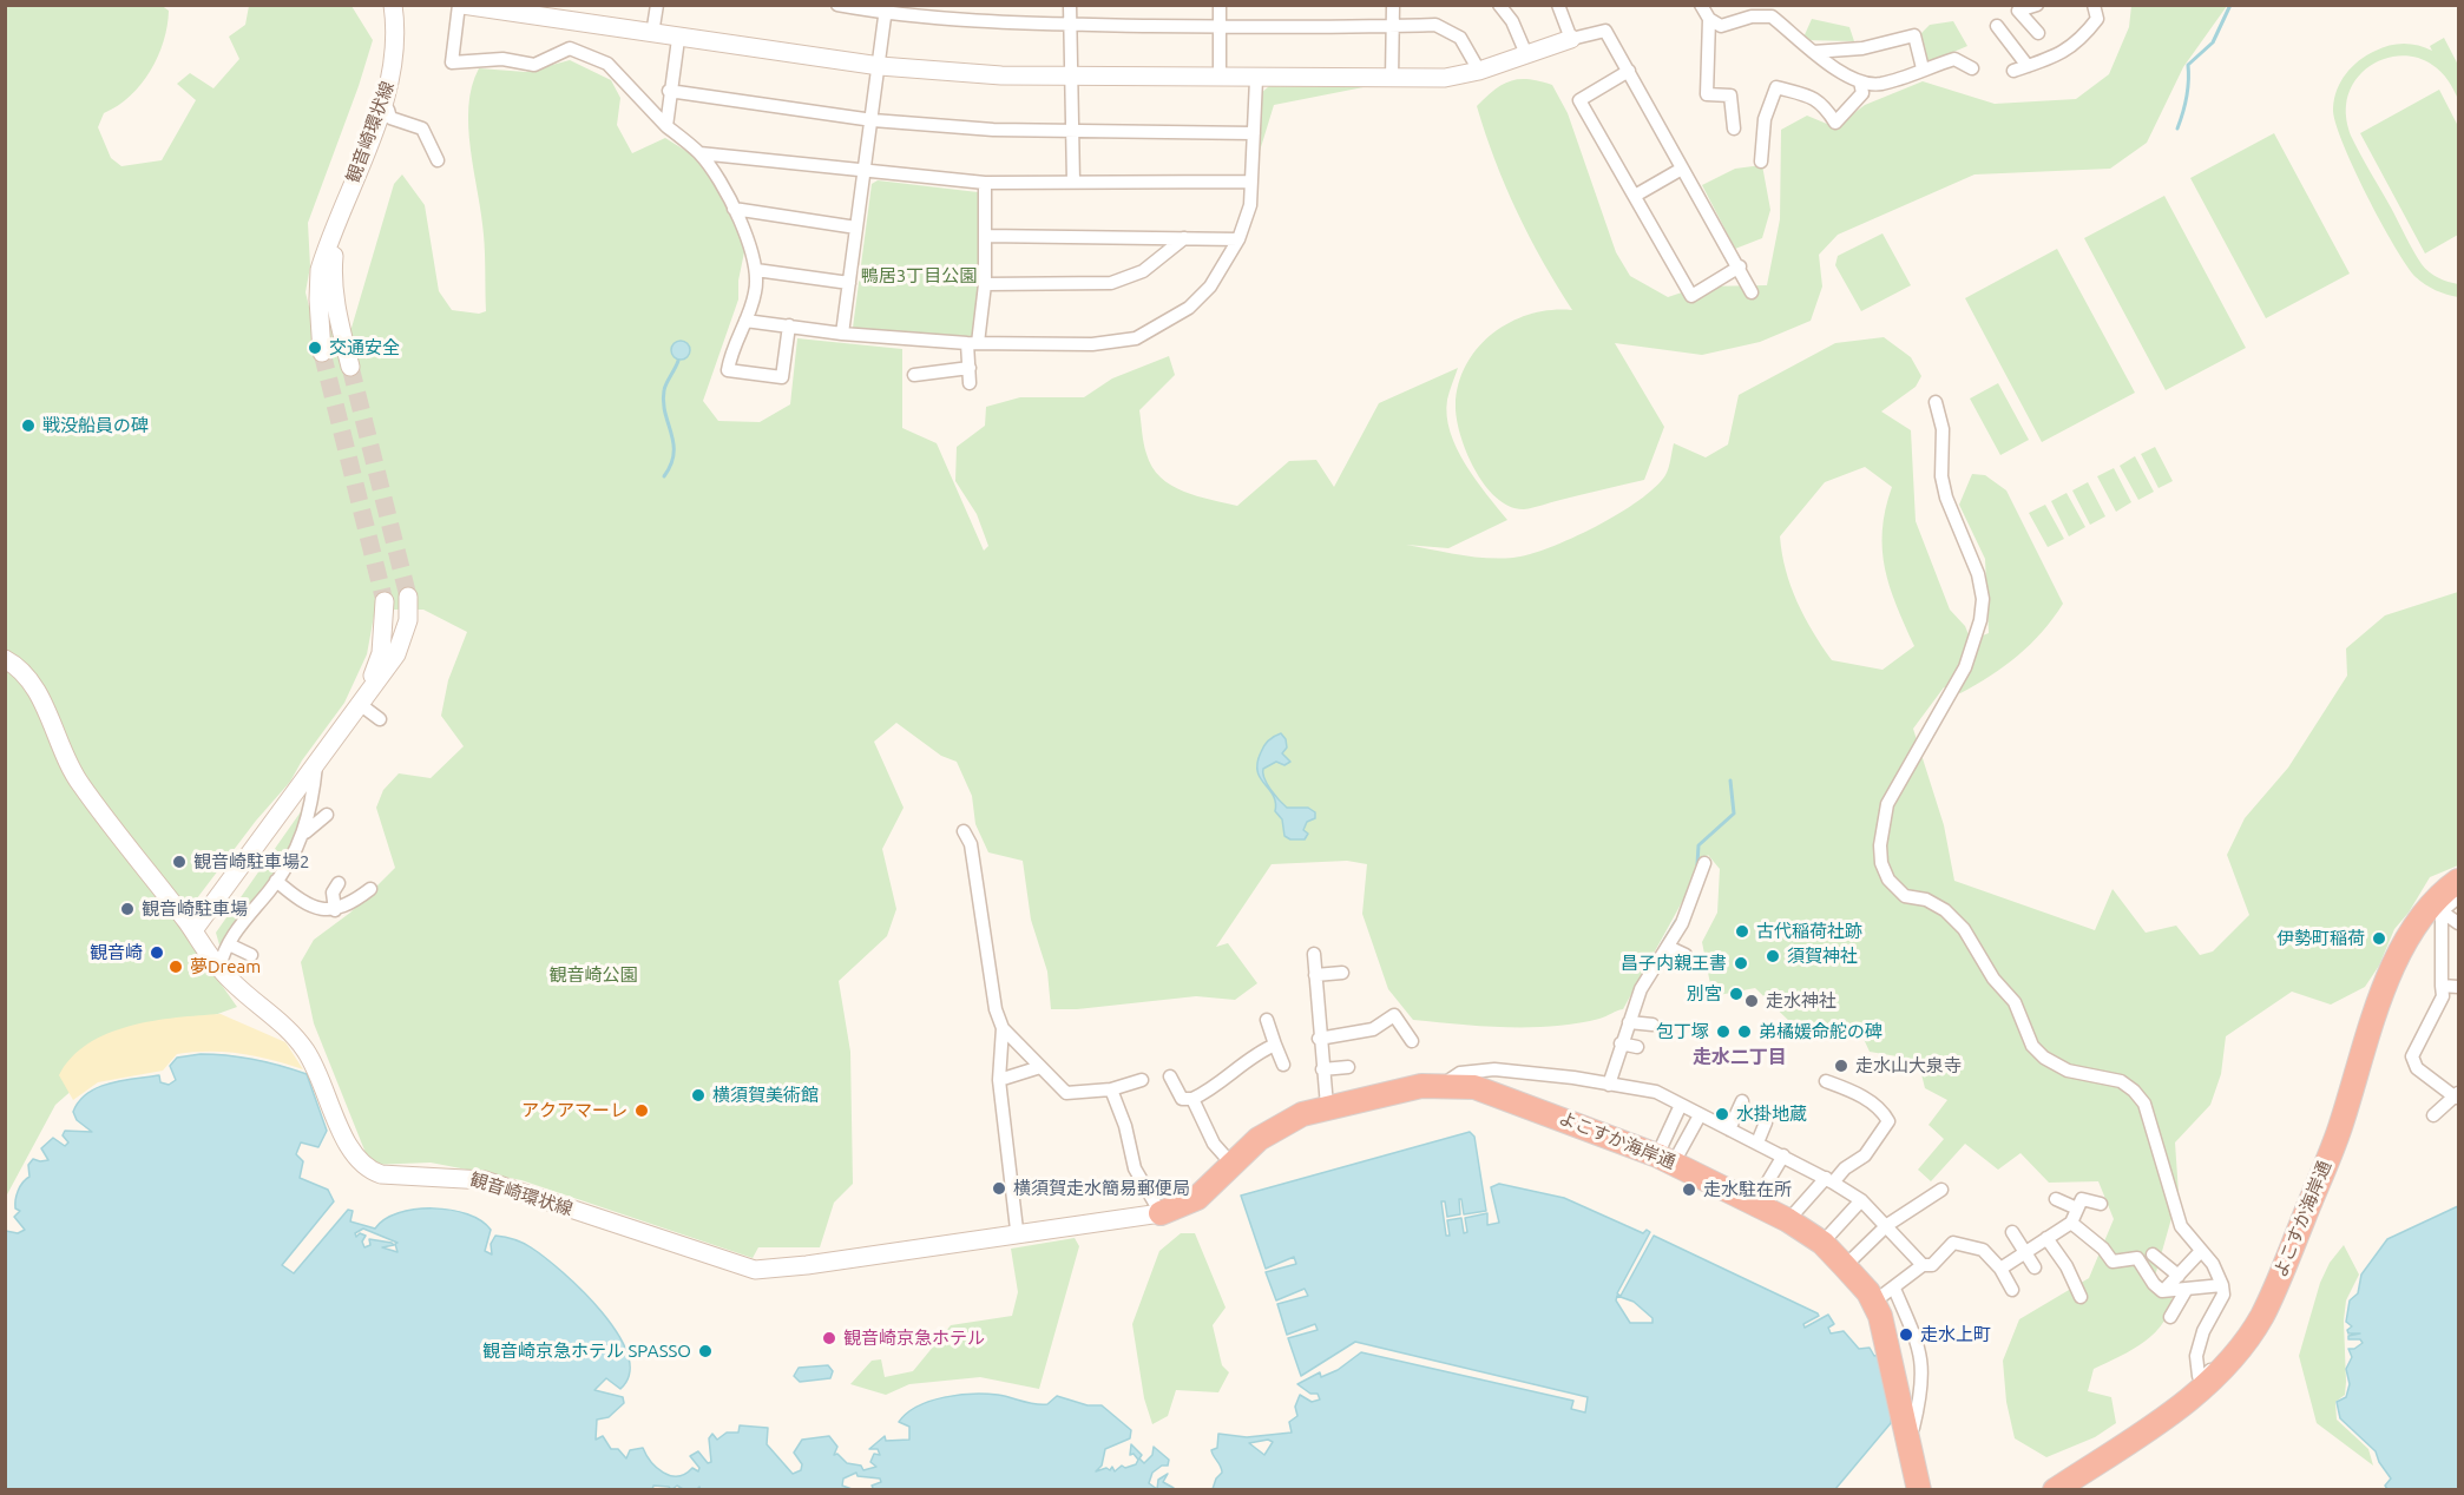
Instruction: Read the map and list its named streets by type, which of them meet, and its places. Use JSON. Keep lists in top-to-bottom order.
{
  "streets": {
    "highway": ["よこすか海岸通"],
    "main road": ["観音崎環状線"]
  },
  "crossings": [
    ["観音崎環状線", "よこすか海岸通"]
  ],
  "districts": ["走水二丁目"],
  "parks": ["鴨居3丁目公園", "観音崎公園"],
  "places": [
    "交通安全",
    "戦没船員の碑",
    "観音崎駐車場2",
    "観音崎駐車場",
    "古代稲荷社跡",
    "伊勢町稲荷",
    "観音崎",
    "須賀神社",
    "昌子内親王書",
    "夢Dream",
    "別宮",
    "走水神社",
    "包丁塚",
    "弟橘媛命舵の碑",
    "走水山大泉寺",
    "横須賀美術館",
    "アクアマーレ",
    "水掛地蔵",
    "横須賀走水簡易郵便局",
    "走水駐在所",
    "走水上町",
    "観音崎京急ホテル",
    "観音崎京急ホテル SPASSO"
  ]
}
